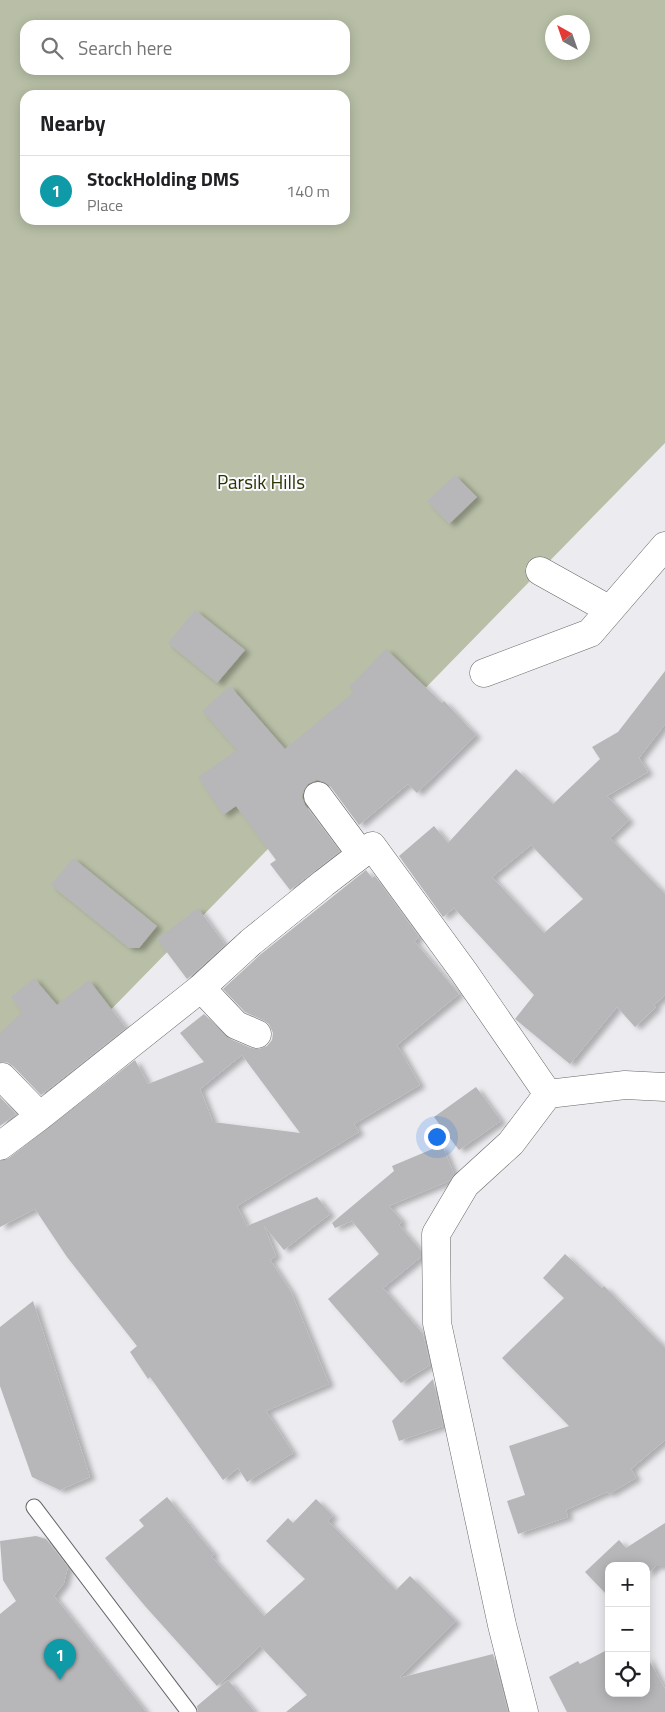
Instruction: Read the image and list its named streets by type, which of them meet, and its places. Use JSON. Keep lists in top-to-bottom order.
{
  "parks": ["Parsik Hills"],
  "north": "top left",
  "page": {
    "search": "Search here",
    "heading": "Nearby",
    "list": [
      {
        "mark": "1",
        "name": "StockHolding DMS",
        "note": "Place",
        "value": "140 m"
      }
    ],
    "map_buttons": ["+", "−"],
    "pins": "1"
  }
}
